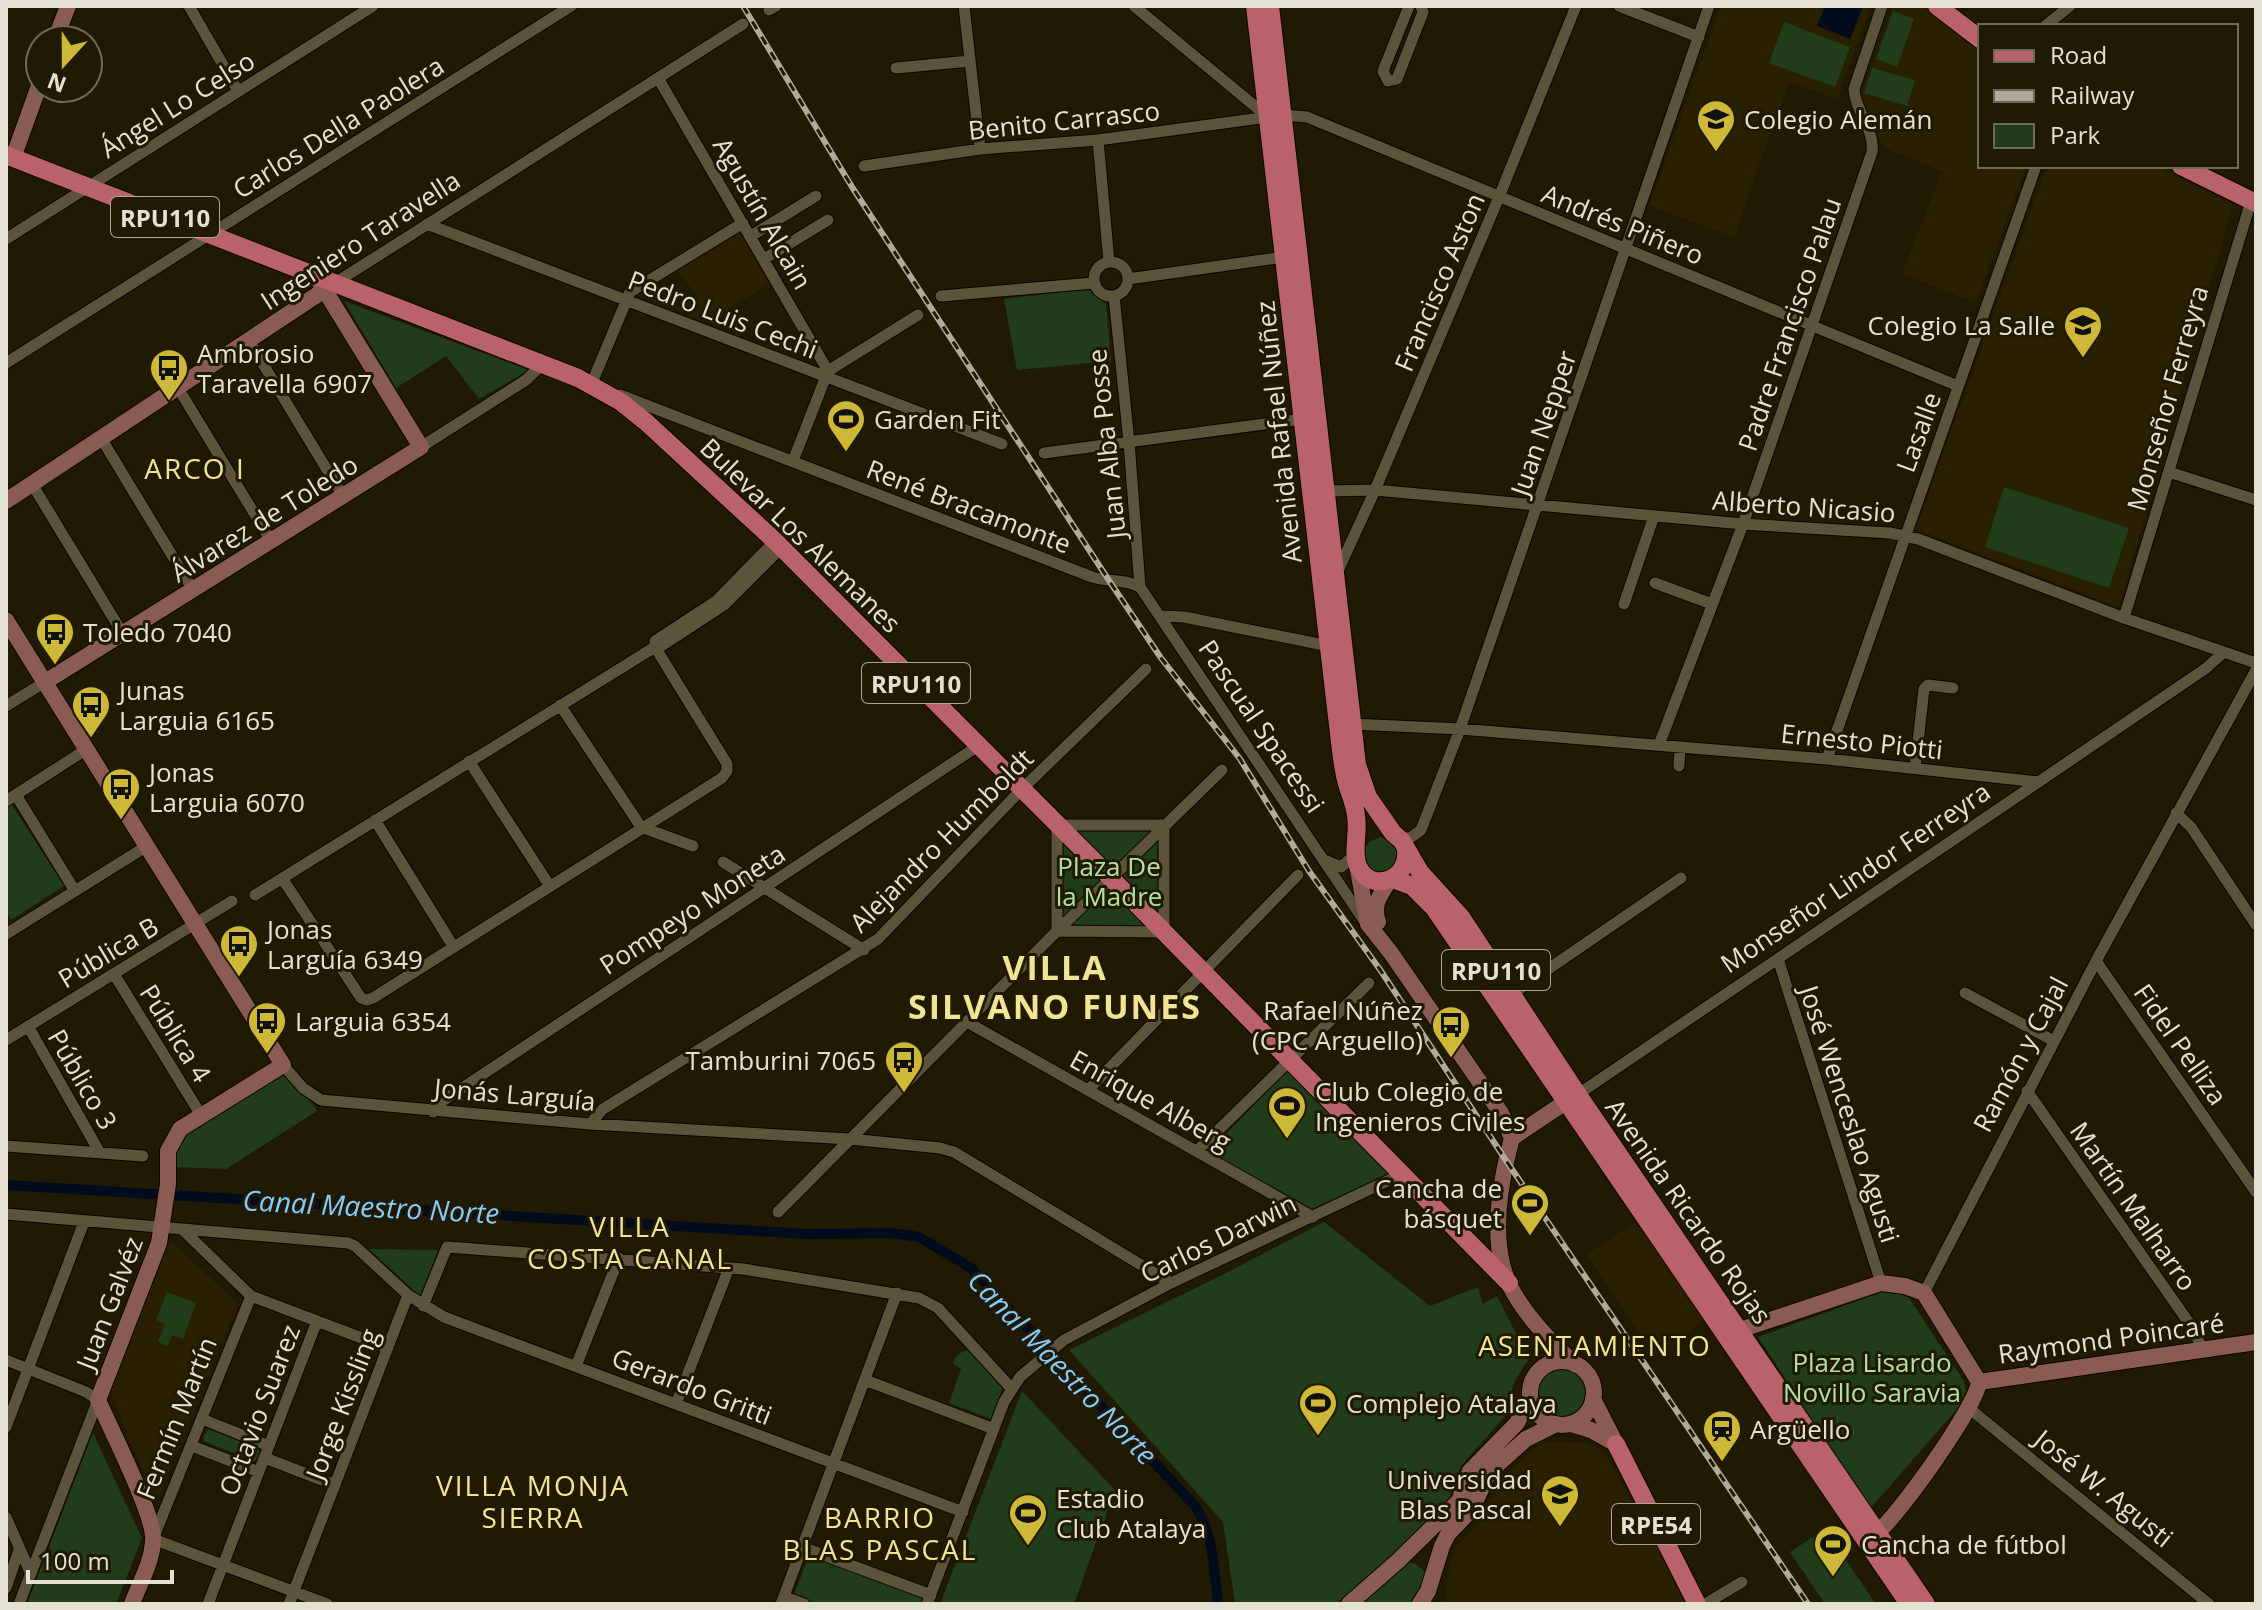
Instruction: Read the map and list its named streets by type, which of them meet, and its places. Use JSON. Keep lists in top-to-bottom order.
{
  "streets": {
    "main road": [
      "RPU110",
      "Ingeniero Taravella",
      "Avenida Rafael Núñez",
      "Álvarez de Toledo",
      "Bulevar Los Alemanes",
      "Monseñor Lindor Ferreyra",
      "Jonás Larguía",
      "Avenida Ricardo Rojas",
      "Juan Galvéz",
      "Raymond Poincaré",
      "Fermín Martín",
      "RPE54"
    ],
    "street": [
      "Ángel Lo Celso",
      "Benito Carrasco",
      "Carlos Della Paolera",
      "Agustín Alcain",
      "Andrés Piñero",
      "Francisco Aston",
      "Pedro Luis Cechi",
      "Padre Francisco Palau",
      "Monseñor Ferreyra",
      "Juan Nepper",
      "Lasalle",
      "Juan Alba Posse",
      "René Bracamonte",
      "Alberto Nicasio",
      "Pascual Spacessi",
      "Ernesto Piotti",
      "Alejandro Humboldt",
      "Pompeyo Moneta",
      "Pública B",
      "Pública 4",
      "Fidel Pelliza",
      "Ramón y Cajal",
      "Público 3",
      "Enrique Alberg",
      "José Wenceslao Agusti",
      "Martín Malharro",
      "Carlos Darwin",
      "Gerardo Gritti",
      "Jorge Kissling",
      "Octavio Suarez",
      "José W. Agusti"
    ]
  },
  "crossings": [
    ["Ángel Lo Celso", "Bulevar Los Alemanes"],
    ["Benito Carrasco", "Andrés Piñero"],
    ["Benito Carrasco", "Avenida Rafael Núñez"],
    ["Carlos Della Paolera", "Bulevar Los Alemanes"],
    ["Agustín Alcain", "Ingeniero Taravella"],
    ["Agustín Alcain", "Pedro Luis Cechi"],
    ["RPU110", "Juan Nepper"],
    ["RPU110", "Avenida Rafael Núñez"],
    ["RPU110", "Avenida Ricardo Rojas"],
    ["Andrés Piñero", "Francisco Aston"],
    ["Andrés Piñero", "Padre Francisco Palau"],
    ["Andrés Piñero", "Juan Nepper"],
    ["Andrés Piñero", "Avenida Rafael Núñez"],
    ["Andrés Piñero", "Lasalle"],
    ["Ingeniero Taravella", "Pedro Luis Cechi"],
    ["Ingeniero Taravella", "Bulevar Los Alemanes"],
    ["Francisco Aston", "Avenida Rafael Núñez"],
    ["Francisco Aston", "Alberto Nicasio"],
    ["Padre Francisco Palau", "Alberto Nicasio"],
    ["Padre Francisco Palau", "Ernesto Piotti"],
    ["Monseñor Ferreyra", "Alberto Nicasio"],
    ["Juan Nepper", "Avenida Rafael Núñez"],
    ["Juan Nepper", "Alberto Nicasio"],
    ["Juan Nepper", "Avenida Ricardo Rojas"],
    ["Avenida Rafael Núñez", "Alberto Nicasio"],
    ["Avenida Rafael Núñez", "Pascual Spacessi"],
    ["Avenida Rafael Núñez", "Monseñor Lindor Ferreyra"],
    ["Avenida Rafael Núñez", "Avenida Ricardo Rojas"],
    ["Lasalle", "Alberto Nicasio"],
    ["Lasalle", "Ernesto Piotti"],
    ["Juan Alba Posse", "René Bracamonte"],
    ["René Bracamonte", "Bulevar Los Alemanes"],
    ["Alberto Nicasio", "Monseñor Lindor Ferreyra"],
    ["Álvarez de Toledo", "Bulevar Los Alemanes"],
    ["Álvarez de Toledo", "Jonás Larguía"],
    ["Bulevar Los Alemanes", "Alejandro Humboldt"],
    ["Bulevar Los Alemanes", "Pompeyo Moneta"],
    ["Bulevar Los Alemanes", "Carlos Darwin"],
    ["Ernesto Piotti", "Monseñor Lindor Ferreyra"],
    ["Alejandro Humboldt", "Jonás Larguía"],
    ["Monseñor Lindor Ferreyra", "José Wenceslao Agusti"],
    ["Monseñor Lindor Ferreyra", "Avenida Ricardo Rojas"],
    ["Pompeyo Moneta", "Jonás Larguía"],
    ["Pública B", "Pública 4"],
    ["Pública B", "Público 3"],
    ["Pública B", "Jonás Larguía"],
    ["Pública 4", "Juan Galvéz"],
    ["Fidel Pelliza", "Ramón y Cajal"],
    ["Ramón y Cajal", "Martín Malharro"],
    ["Jonás Larguía", "Carlos Darwin"],
    ["Jonás Larguía", "Juan Galvéz"],
    ["Enrique Alberg", "Carlos Darwin"],
    ["Martín Malharro", "Raymond Poincaré"],
    ["Avenida Ricardo Rojas", "Raymond Poincaré"],
    ["Raymond Poincaré", "José W. Agusti"],
    ["Gerardo Gritti", "Jorge Kissling"]
  ],
  "districts": [
    "ARCO I",
    "VILLA SILVANO FUNES",
    "VILLA COSTA CANAL",
    "ASENTAMIENTO",
    "VILLA MONJA SIERRA",
    "BARRIO BLAS PASCAL"
  ],
  "water": ["Canal Maestro Norte"],
  "parks": ["Plaza De la Madre", "Plaza Lisardo Novillo Saravia"],
  "places": {
    "school or university": ["Colegio Alemán", "Colegio La Salle", "Universidad Blas Pascal"],
    "bus stop": [
      "Ambrosio Taravella 6907",
      "Toledo 7040",
      "Junas Larguia 6165",
      "Jonas Larguia 6070",
      "Jonas Larguía 6349",
      "Larguia 6354",
      "Rafael Núñez (CPC Arguello)",
      "Tamburini 7065"
    ],
    "sports": [
      "Garden Fit",
      "Club Colegio de Ingenieros Civiles",
      "Cancha de básquet",
      "Complejo Atalaya",
      "Estadio Club Atalaya",
      "Cancha de fútbol"
    ],
    "station": ["Argüello"]
  },
  "legend": ["Road", "Railway", "Park"],
  "scale_bar": "100 m",
  "north": "bottom"
}
